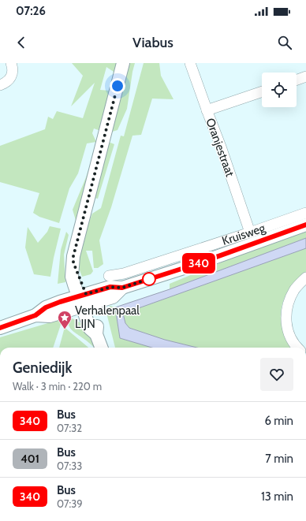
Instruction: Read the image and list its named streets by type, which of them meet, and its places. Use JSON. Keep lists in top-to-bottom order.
{
  "streets": {
    "street": ["Oranjestraat", "Kruisweg"]
  },
  "crossings": [
    ["Oranjestraat", "Kruisweg"]
  ],
  "places": {
    "place": ["Verhalenpaal LIJN"]
  },
  "lines": ["bus line 340"],
  "page": {
    "status": "07:26",
    "header": "Viabus",
    "on_map": "340",
    "heading": ["Geniedijk", "Walk · 3 min · 220 m"],
    "list": [
      {
        "mark": "340",
        "name": "Bus",
        "note": "07:32",
        "value": "6 min"
      },
      {
        "mark": "401",
        "name": "Bus",
        "note": "07:33",
        "value": "7 min"
      },
      {
        "mark": "340",
        "name": "Bus",
        "note": "07:39",
        "value": "13 min"
      }
    ]
  }
}
